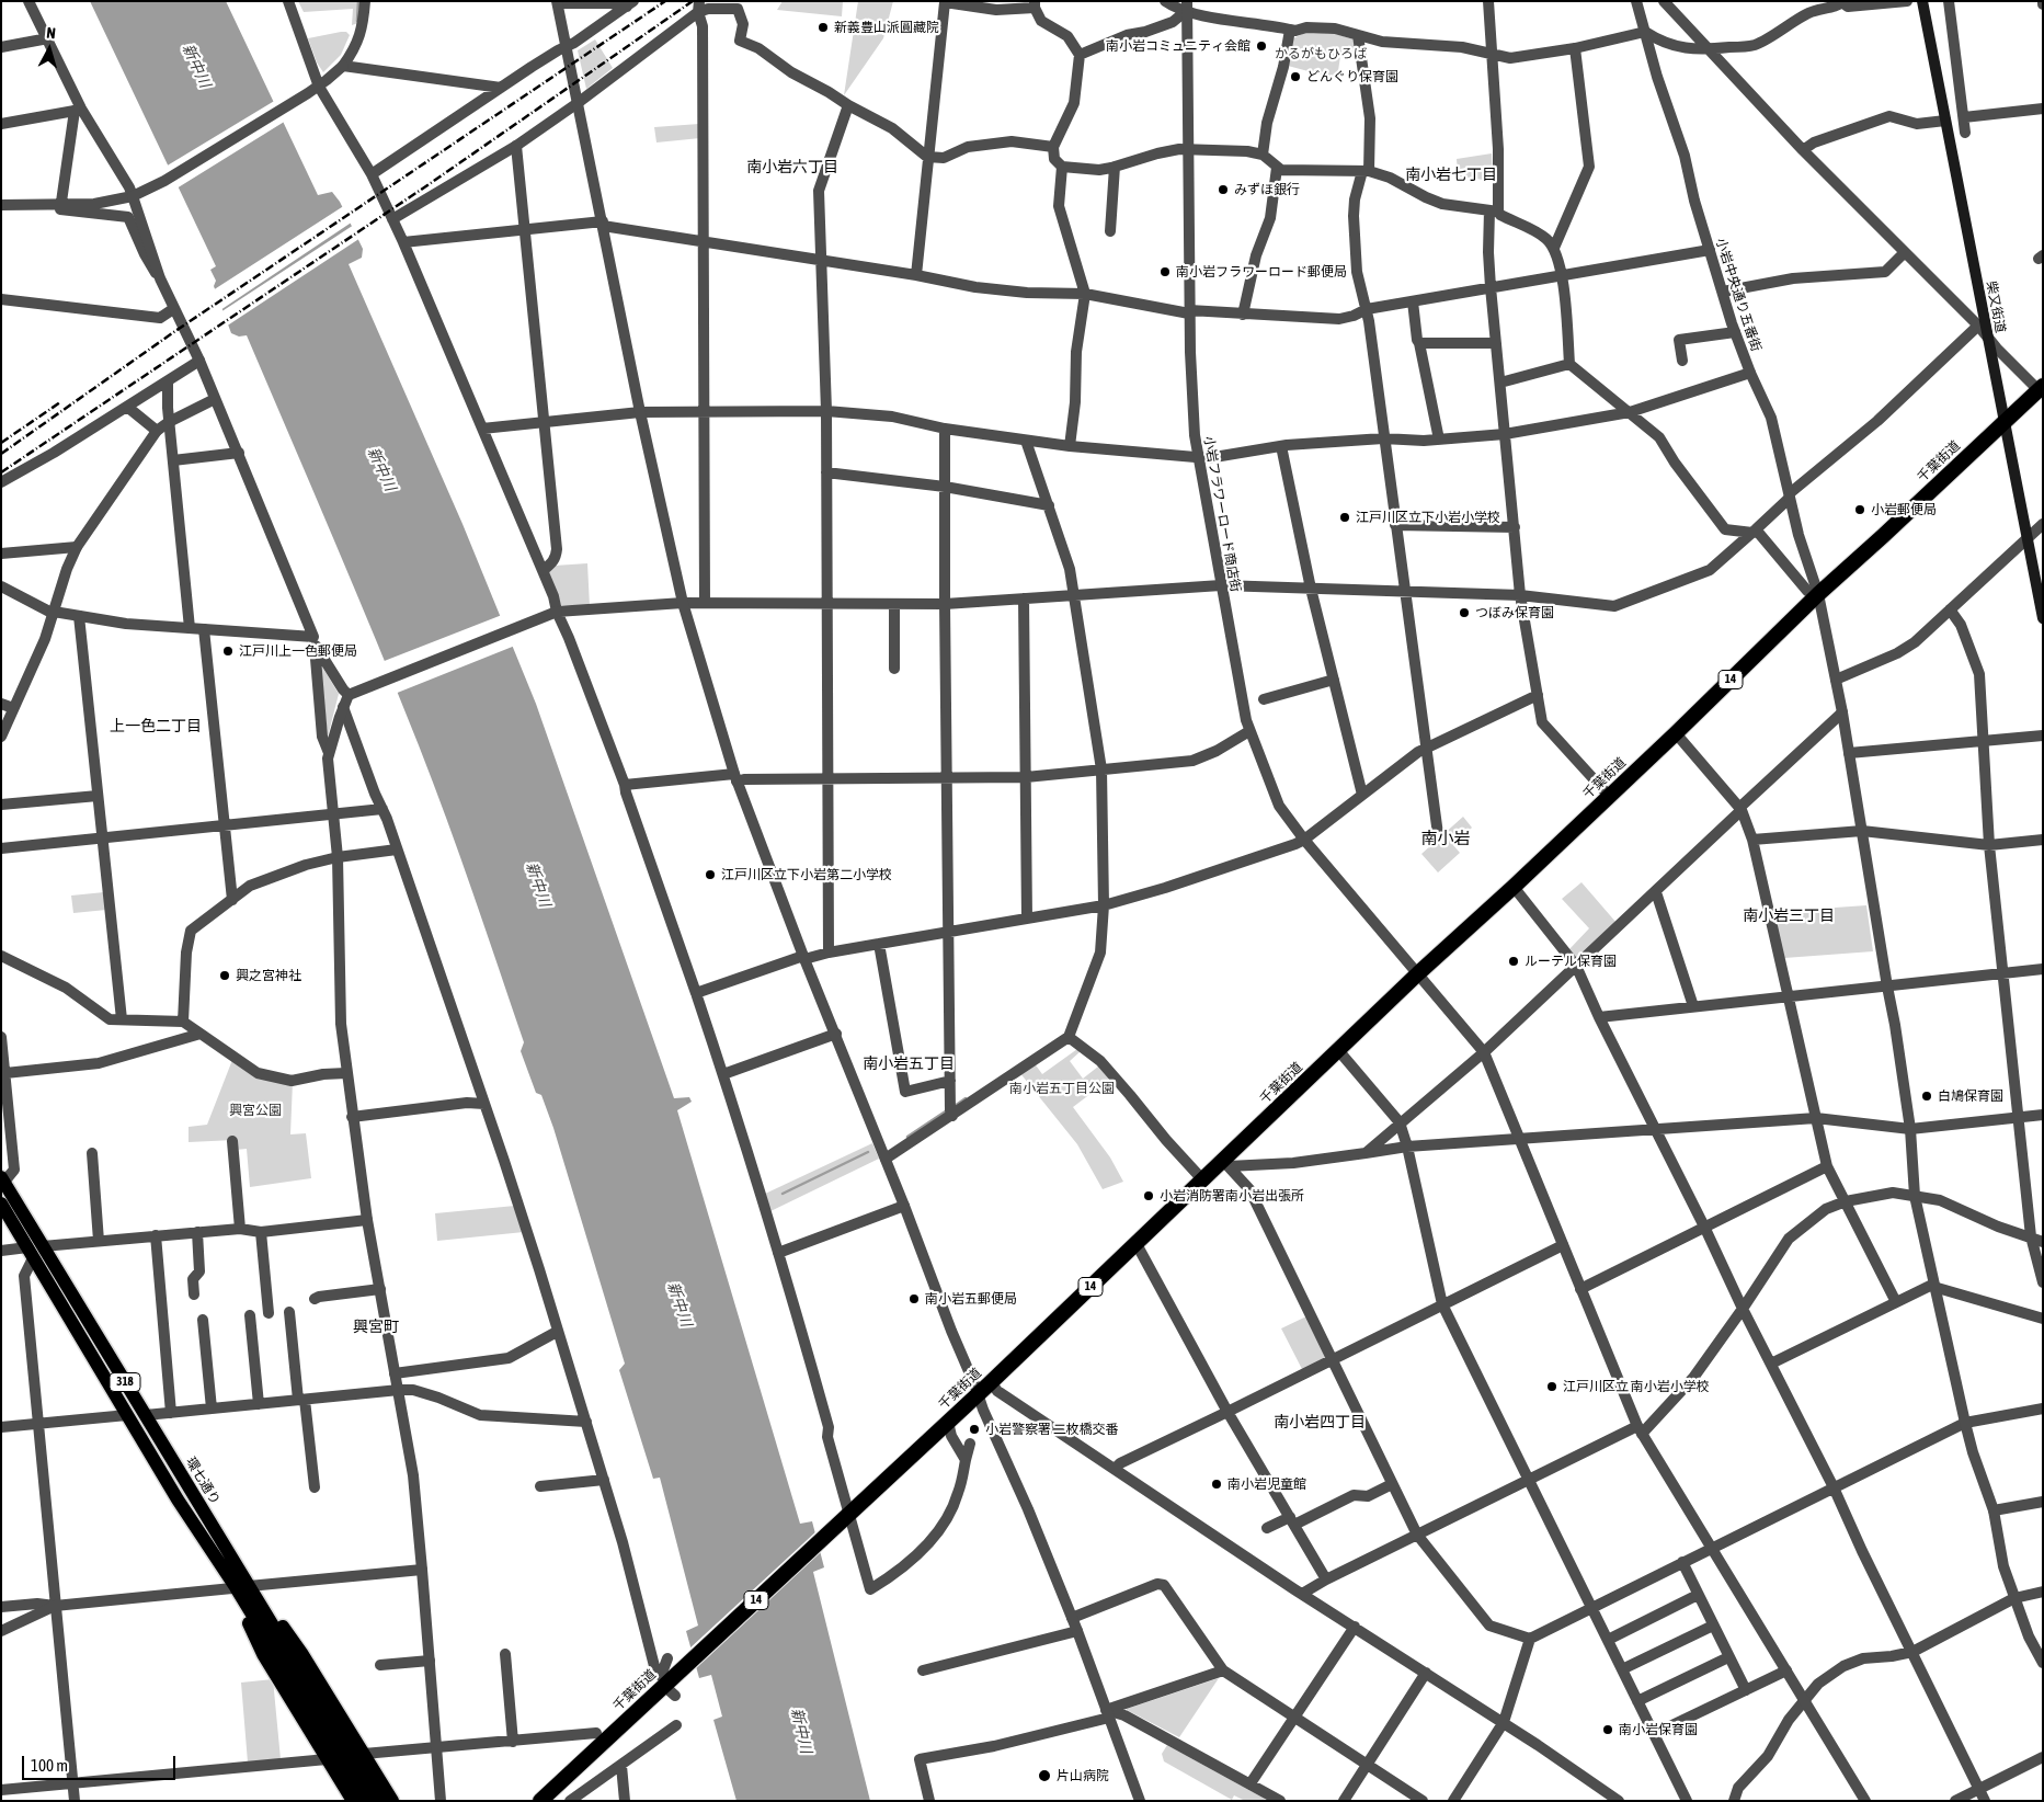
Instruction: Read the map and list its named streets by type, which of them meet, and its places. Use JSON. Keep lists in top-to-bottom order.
{
  "streets": {
    "highway": ["千葉街道", "14"],
    "main road": ["柴又街道", "318", "環七通り"],
    "street": ["小岩中央通り五番街", "小岩フラワーロード商店街"]
  },
  "crossings": [
    ["小岩中央通り五番街", "千葉街道"],
    ["柴又街道", "千葉街道"],
    ["千葉街道", "小岩フラワーロード商店街"]
  ],
  "districts": [
    "南小岩六丁目",
    "南小岩七丁目",
    "上一色二丁目",
    "南小岩",
    "南小岩三丁目",
    "南小岩五丁目",
    "興宮町",
    "南小岩四丁目"
  ],
  "water": ["新中川"],
  "parks": ["かるがもひろば", "南小岩五丁目公園", "興宮公園"],
  "places": [
    "新義豊山派圓藏院",
    "南小岩コミュニティ会館",
    "どんぐり保育園",
    "みずほ銀行",
    "南小岩フラワーロード郵便局",
    "小岩郵便局",
    "江戸川区立下小岩小学校",
    "つぼみ保育園",
    "江戸川上一色郵便局",
    "江戸川区立下小岩第二小学校",
    "ルーテル保育園",
    "興之宮神社",
    "白鳩保育園",
    "小岩消防署南小岩出張所",
    "南小岩五郵便局",
    "江戸川区立 南小岩小学校",
    "小岩警察署 二枚橋交番",
    "南小岩児童館",
    "南小岩保育園",
    "片山病院"
  ],
  "scale_bar": "100 m",
  "north": "top"
}
